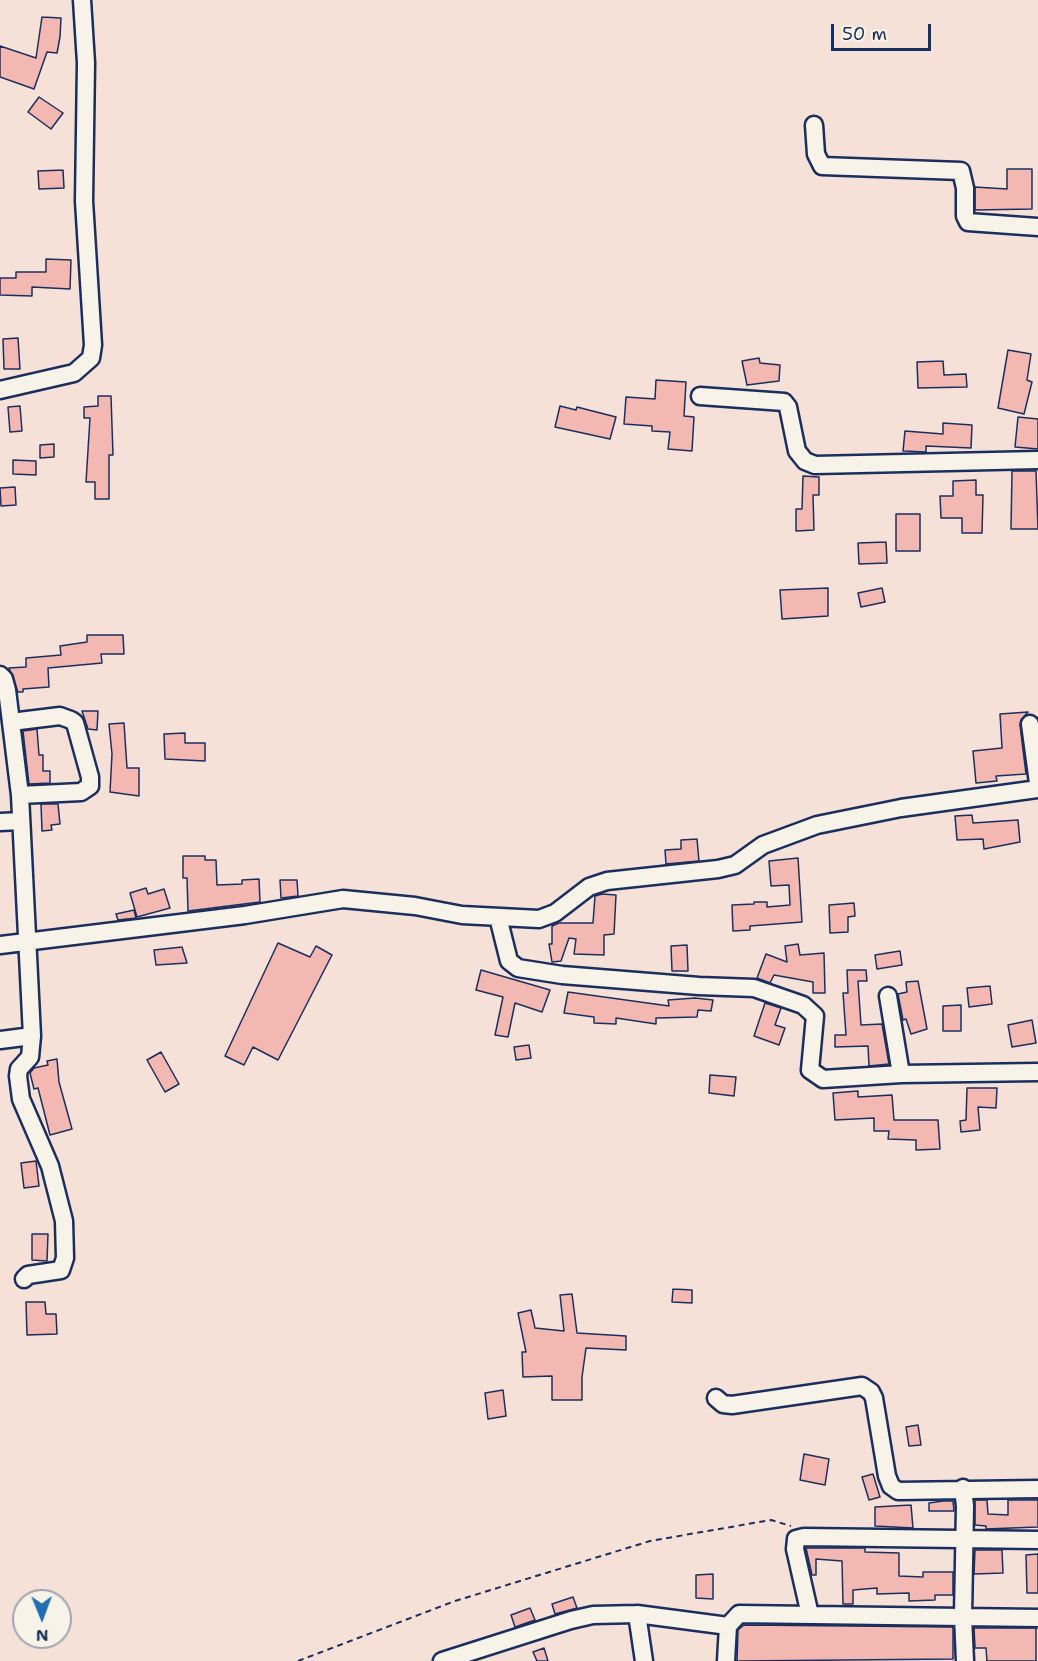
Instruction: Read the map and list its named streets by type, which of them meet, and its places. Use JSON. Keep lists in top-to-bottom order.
{
  "scale_bar": "50 m",
  "north": "bottom"
}
